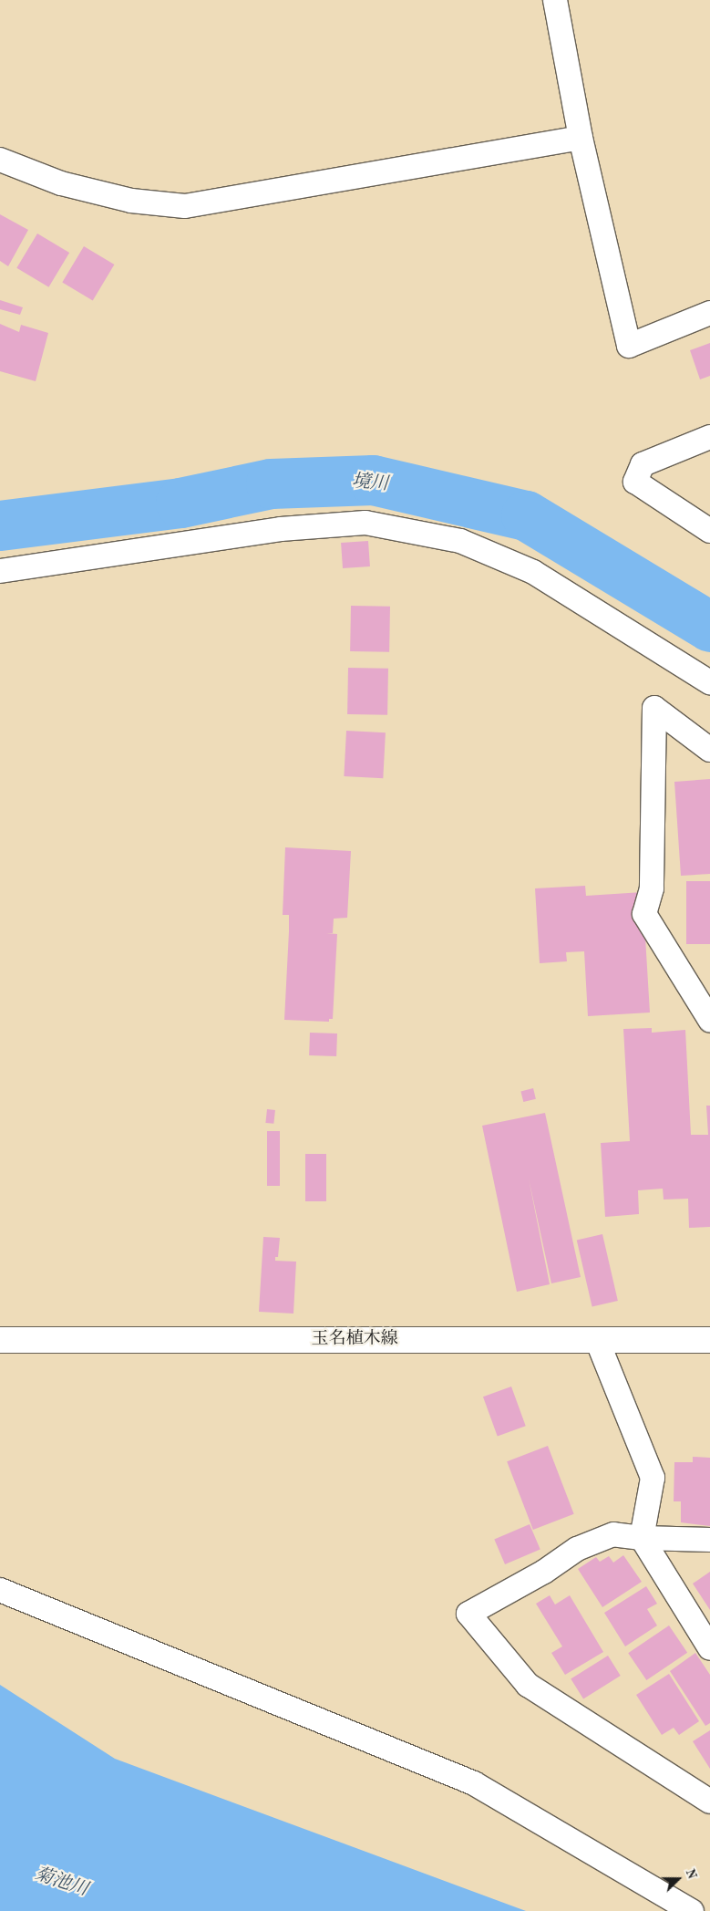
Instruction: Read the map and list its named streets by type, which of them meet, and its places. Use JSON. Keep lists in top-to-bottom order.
{
  "streets": {
    "main road": ["玉名植木線"]
  },
  "water": ["境川", "菊池川"],
  "north": "right"
}
